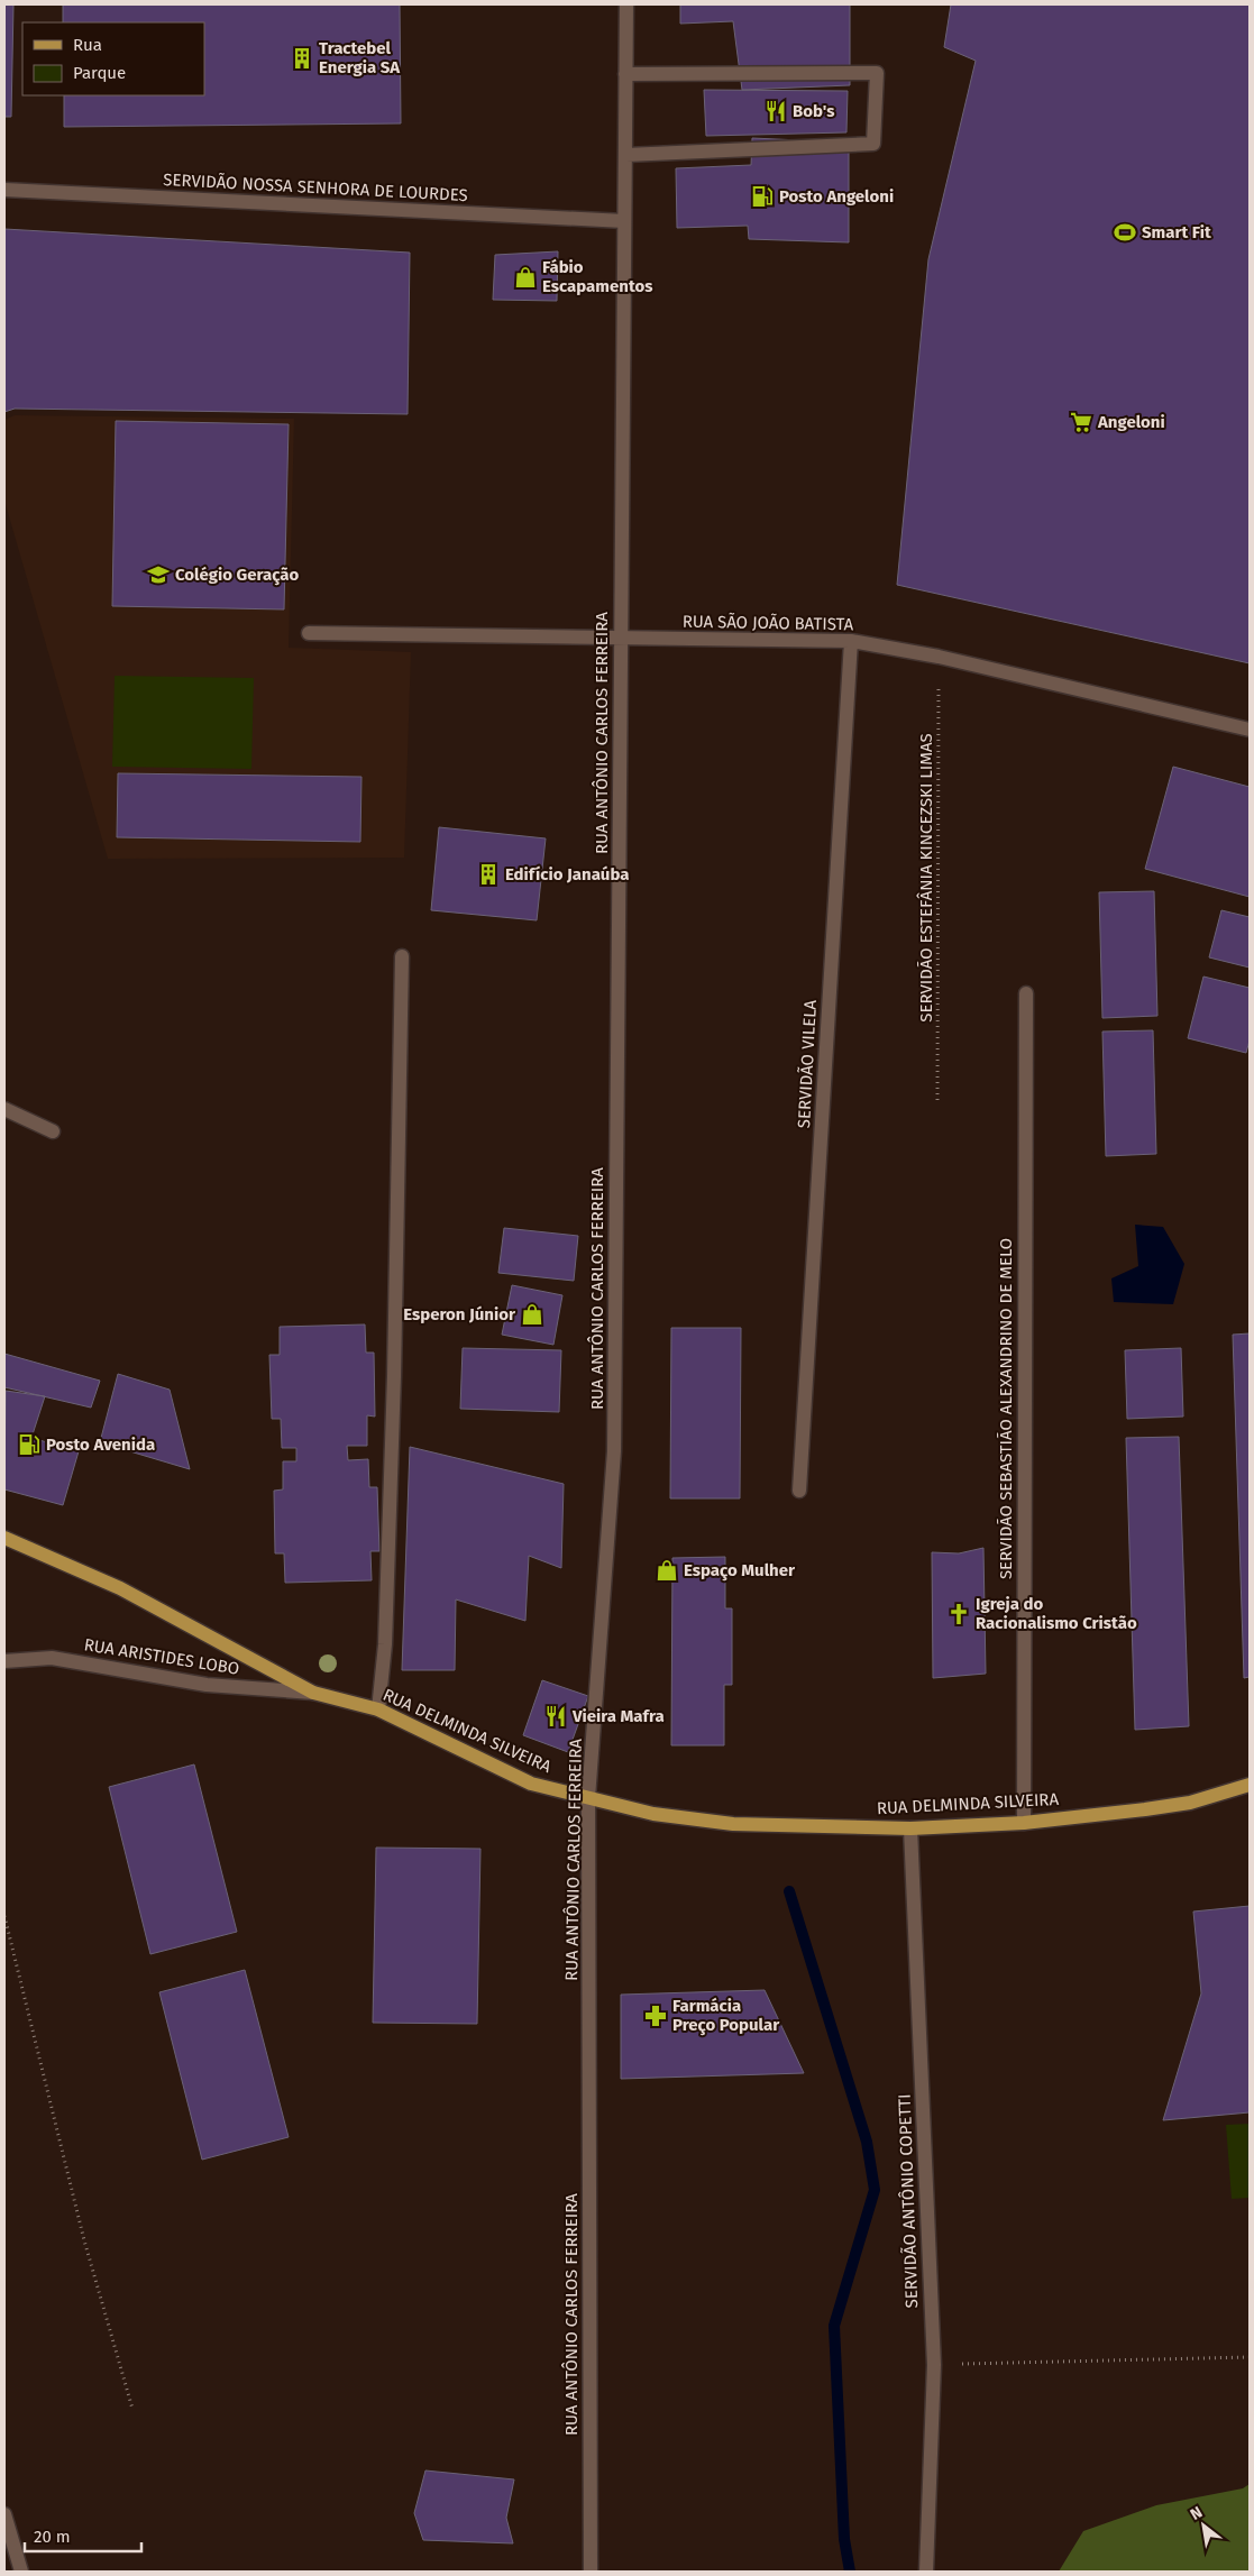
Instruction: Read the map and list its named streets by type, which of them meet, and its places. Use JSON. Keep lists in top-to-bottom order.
{
  "streets": {
    "main road": ["RUA DELMINDA SILVEIRA"],
    "street": [
      "SERVIDÃO NOSSA SENHORA DE LOURDES",
      "RUA SÃO JOÃO BATISTA",
      "RUA ANTÔNIO CARLOS FERREIRA",
      "SERVIDÃO VILELA",
      "SERVIDÃO SEBASTIÃO ALEXANDRINO DE MELO",
      "RUA ARISTIDES LOBO",
      "SERVIDÃO ANTÔNIO COPETTI"
    ],
    "path": ["SERVIDÃO ESTEFÂNIA KINCEZSKI LIMAS"]
  },
  "crossings": [
    ["SERVIDÃO NOSSA SENHORA DE LOURDES", "RUA ANTÔNIO CARLOS FERREIRA"],
    ["RUA SÃO JOÃO BATISTA", "RUA ANTÔNIO CARLOS FERREIRA"],
    ["RUA SÃO JOÃO BATISTA", "SERVIDÃO ESTEFÂNIA KINCEZSKI LIMAS"],
    ["RUA SÃO JOÃO BATISTA", "SERVIDÃO VILELA"],
    ["RUA ANTÔNIO CARLOS FERREIRA", "RUA DELMINDA SILVEIRA"],
    ["SERVIDÃO SEBASTIÃO ALEXANDRINO DE MELO", "RUA DELMINDA SILVEIRA"],
    ["RUA ARISTIDES LOBO", "RUA DELMINDA SILVEIRA"],
    ["RUA DELMINDA SILVEIRA", "SERVIDÃO ANTÔNIO COPETTI"]
  ],
  "places": {
    "building": ["Tractebel Energia SA", "Edifício Janaúba"],
    "restaurant": ["Bob's", "Vieira Mafra"],
    "fuel station": ["Posto Angeloni", "Posto Avenida"],
    "sports": ["Smart Fit"],
    "shop": ["Fábio Escapamentos", "Esperon Júnior", "Espaço Mulher"],
    "supermarket": ["Angeloni"],
    "school or university": ["Colégio Geração"],
    "church": ["Igreja do Racionalismo Cristão"],
    "pharmacy": ["Farmácia Preço Popular"]
  },
  "legend": ["Rua", "Parque"],
  "scale_bar": "20 m",
  "north": "top left"
}
